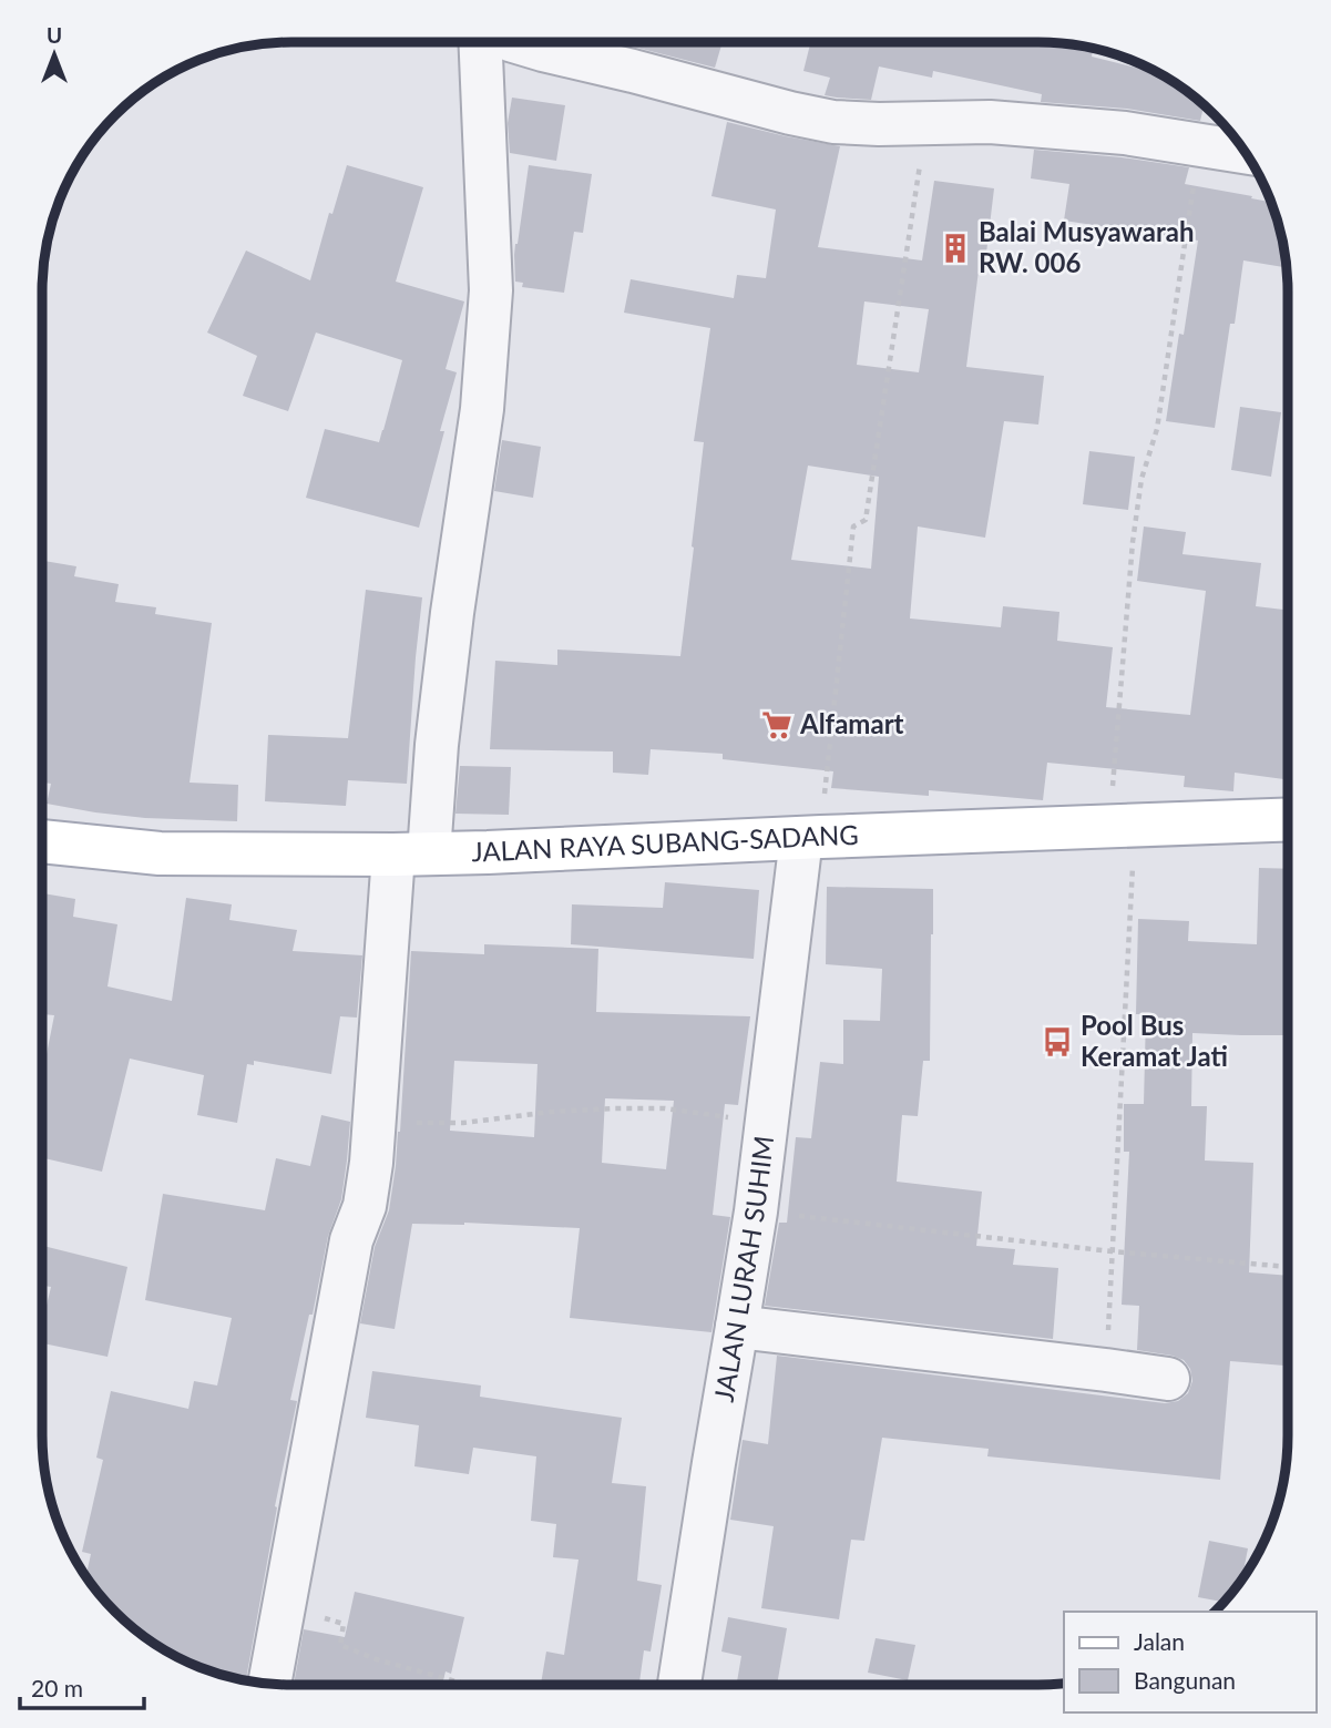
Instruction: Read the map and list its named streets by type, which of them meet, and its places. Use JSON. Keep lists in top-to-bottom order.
{
  "streets": {
    "main road": ["JALAN RAYA SUBANG-SADANG"],
    "street": ["JALAN LURAH SUHIM"]
  },
  "crossings": [
    ["JALAN RAYA SUBANG-SADANG", "JALAN LURAH SUHIM"]
  ],
  "places": {
    "building": ["Balai Musyawarah RW. 006"],
    "supermarket": ["Alfamart"],
    "bus stop": ["Pool Bus Keramat Jati"]
  },
  "legend": ["Jalan", "Bangunan"],
  "scale_bar": "20 m",
  "north": "top"
}
